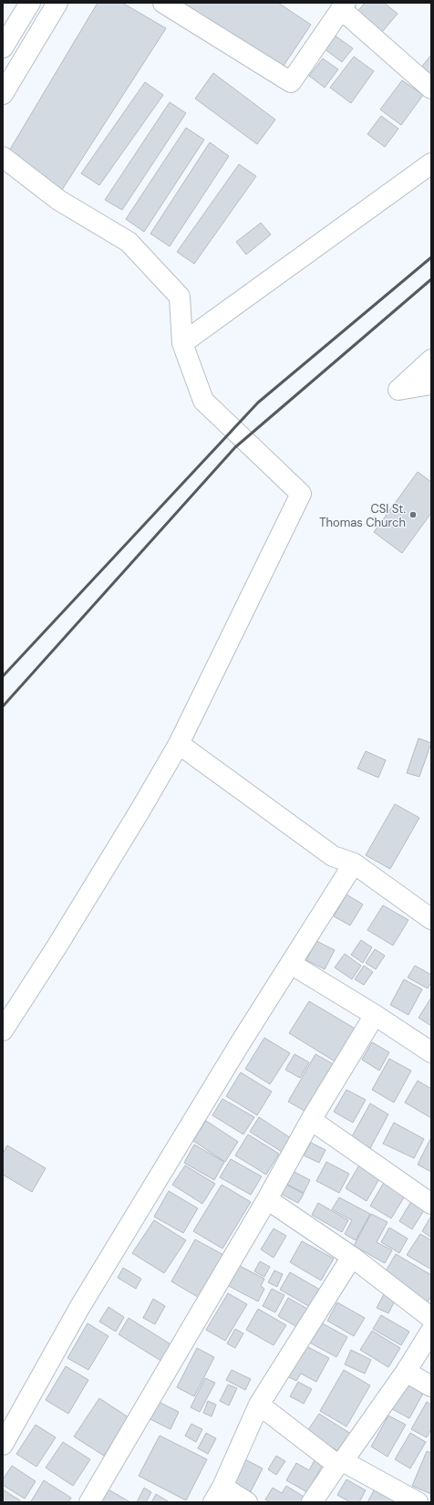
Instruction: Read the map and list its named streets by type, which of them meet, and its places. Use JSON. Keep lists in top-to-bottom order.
{
  "places": ["CSI St. Thomas Church"]
}
